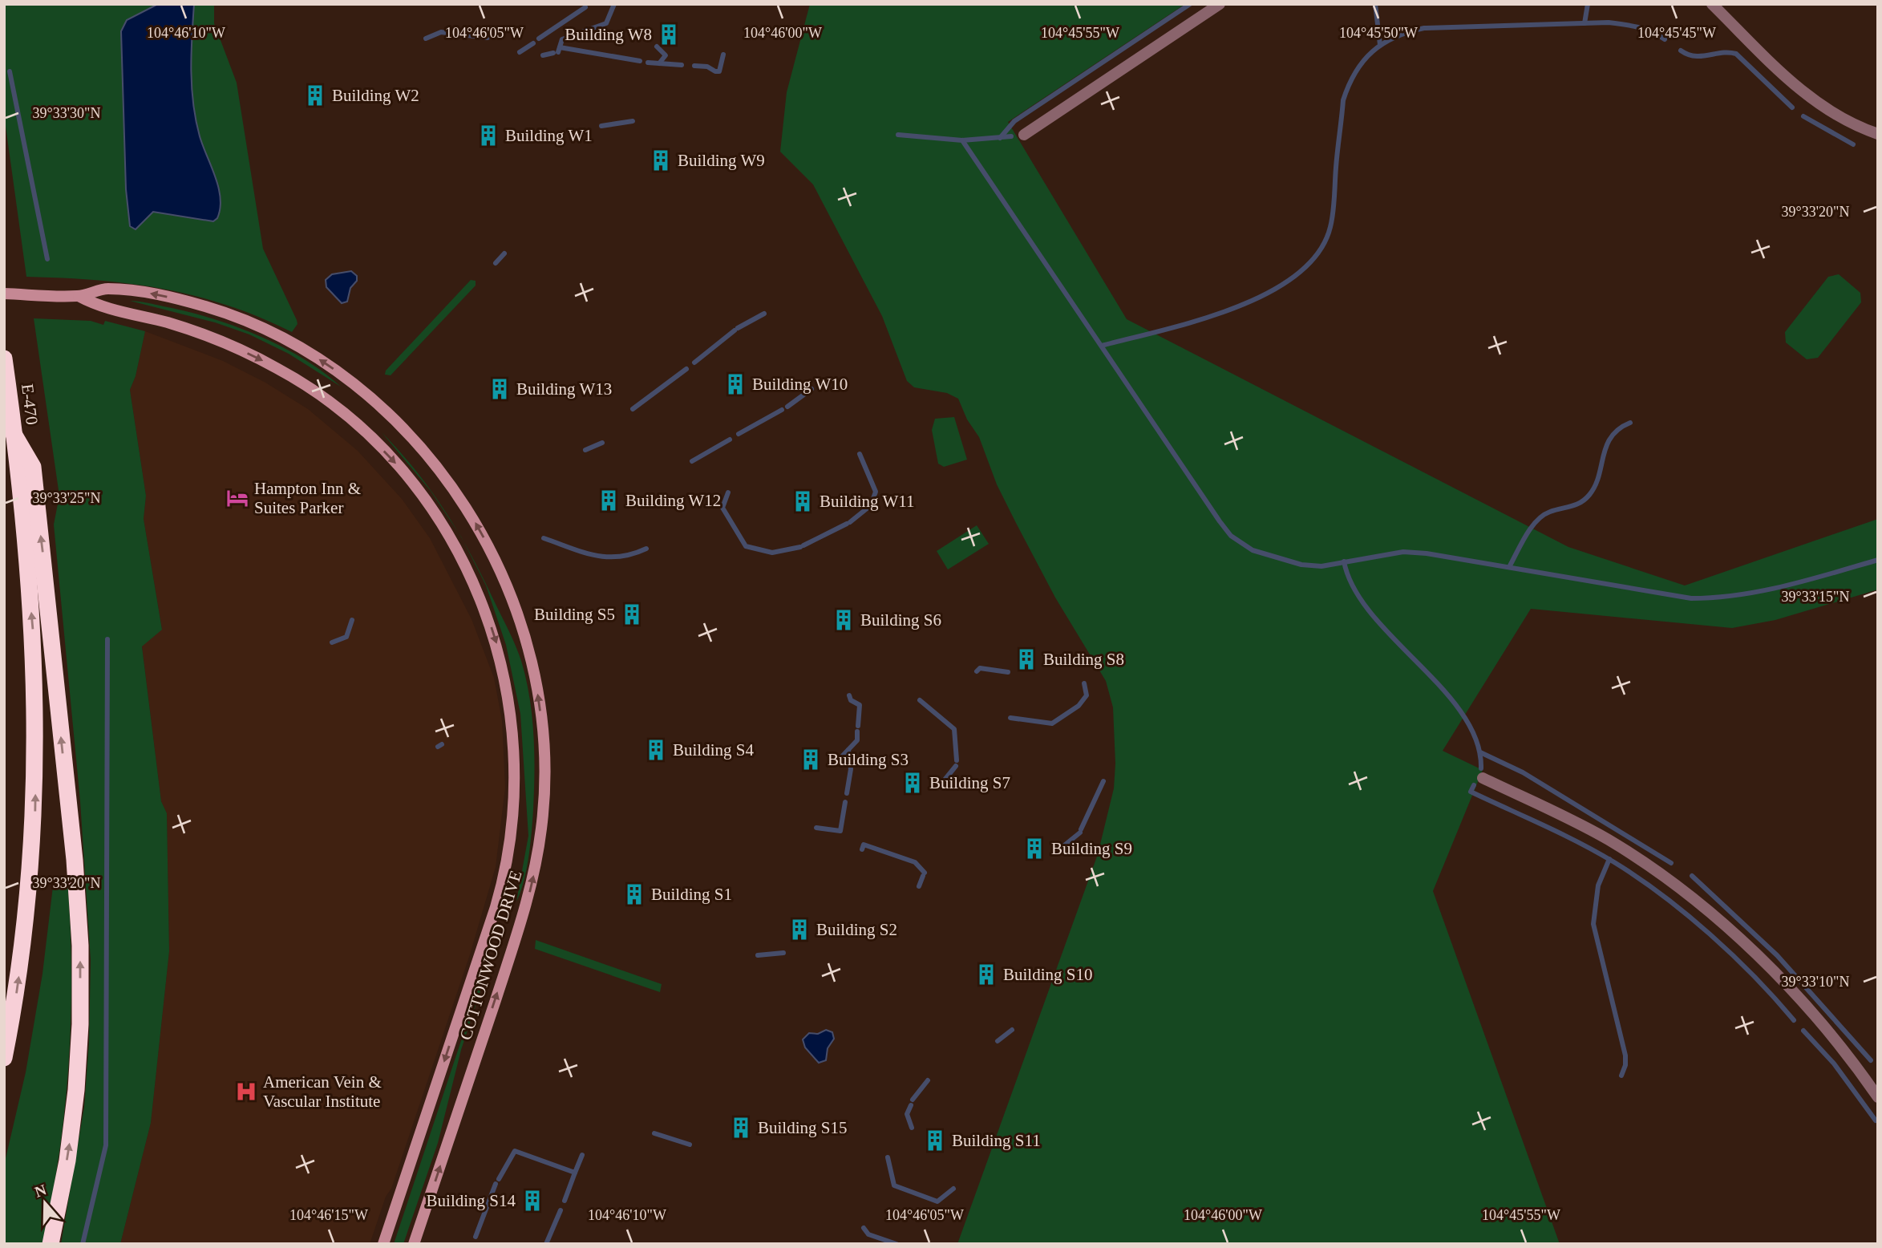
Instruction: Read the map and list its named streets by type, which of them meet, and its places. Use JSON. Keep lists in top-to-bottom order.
{
  "streets": {
    "highway": ["E-470"],
    "main road": ["COTTONWOOD DRIVE"]
  },
  "places": {
    "building": [
      "Building W8",
      "Building W2",
      "Building W1",
      "Building W9",
      "Building W10",
      "Building W13",
      "Building W12",
      "Building W11",
      "Building S5",
      "Building S6",
      "Building S8",
      "Building S4",
      "Building S3",
      "Building S7",
      "Building S9",
      "Building S1",
      "Building S2",
      "Building S10",
      "Building S15",
      "Building S11",
      "Building S14"
    ],
    "hotel": ["Hampton Inn & Suites Parker"],
    "hospital": ["American Vein & Vascular Institute"]
  },
  "north": "top",
  "coordinates": [
    "104°45'45\"W",
    "104°46'10\"W",
    "104°46'05\"W",
    "104°46'00\"W",
    "104°45'55\"W",
    "104°45'50\"W",
    "39°33'30\"N",
    "39°33'20\"N",
    "39°33'25\"N",
    "39°33'15\"N",
    "39°33'10\"N",
    "104°46'15\"W"
  ]
}
